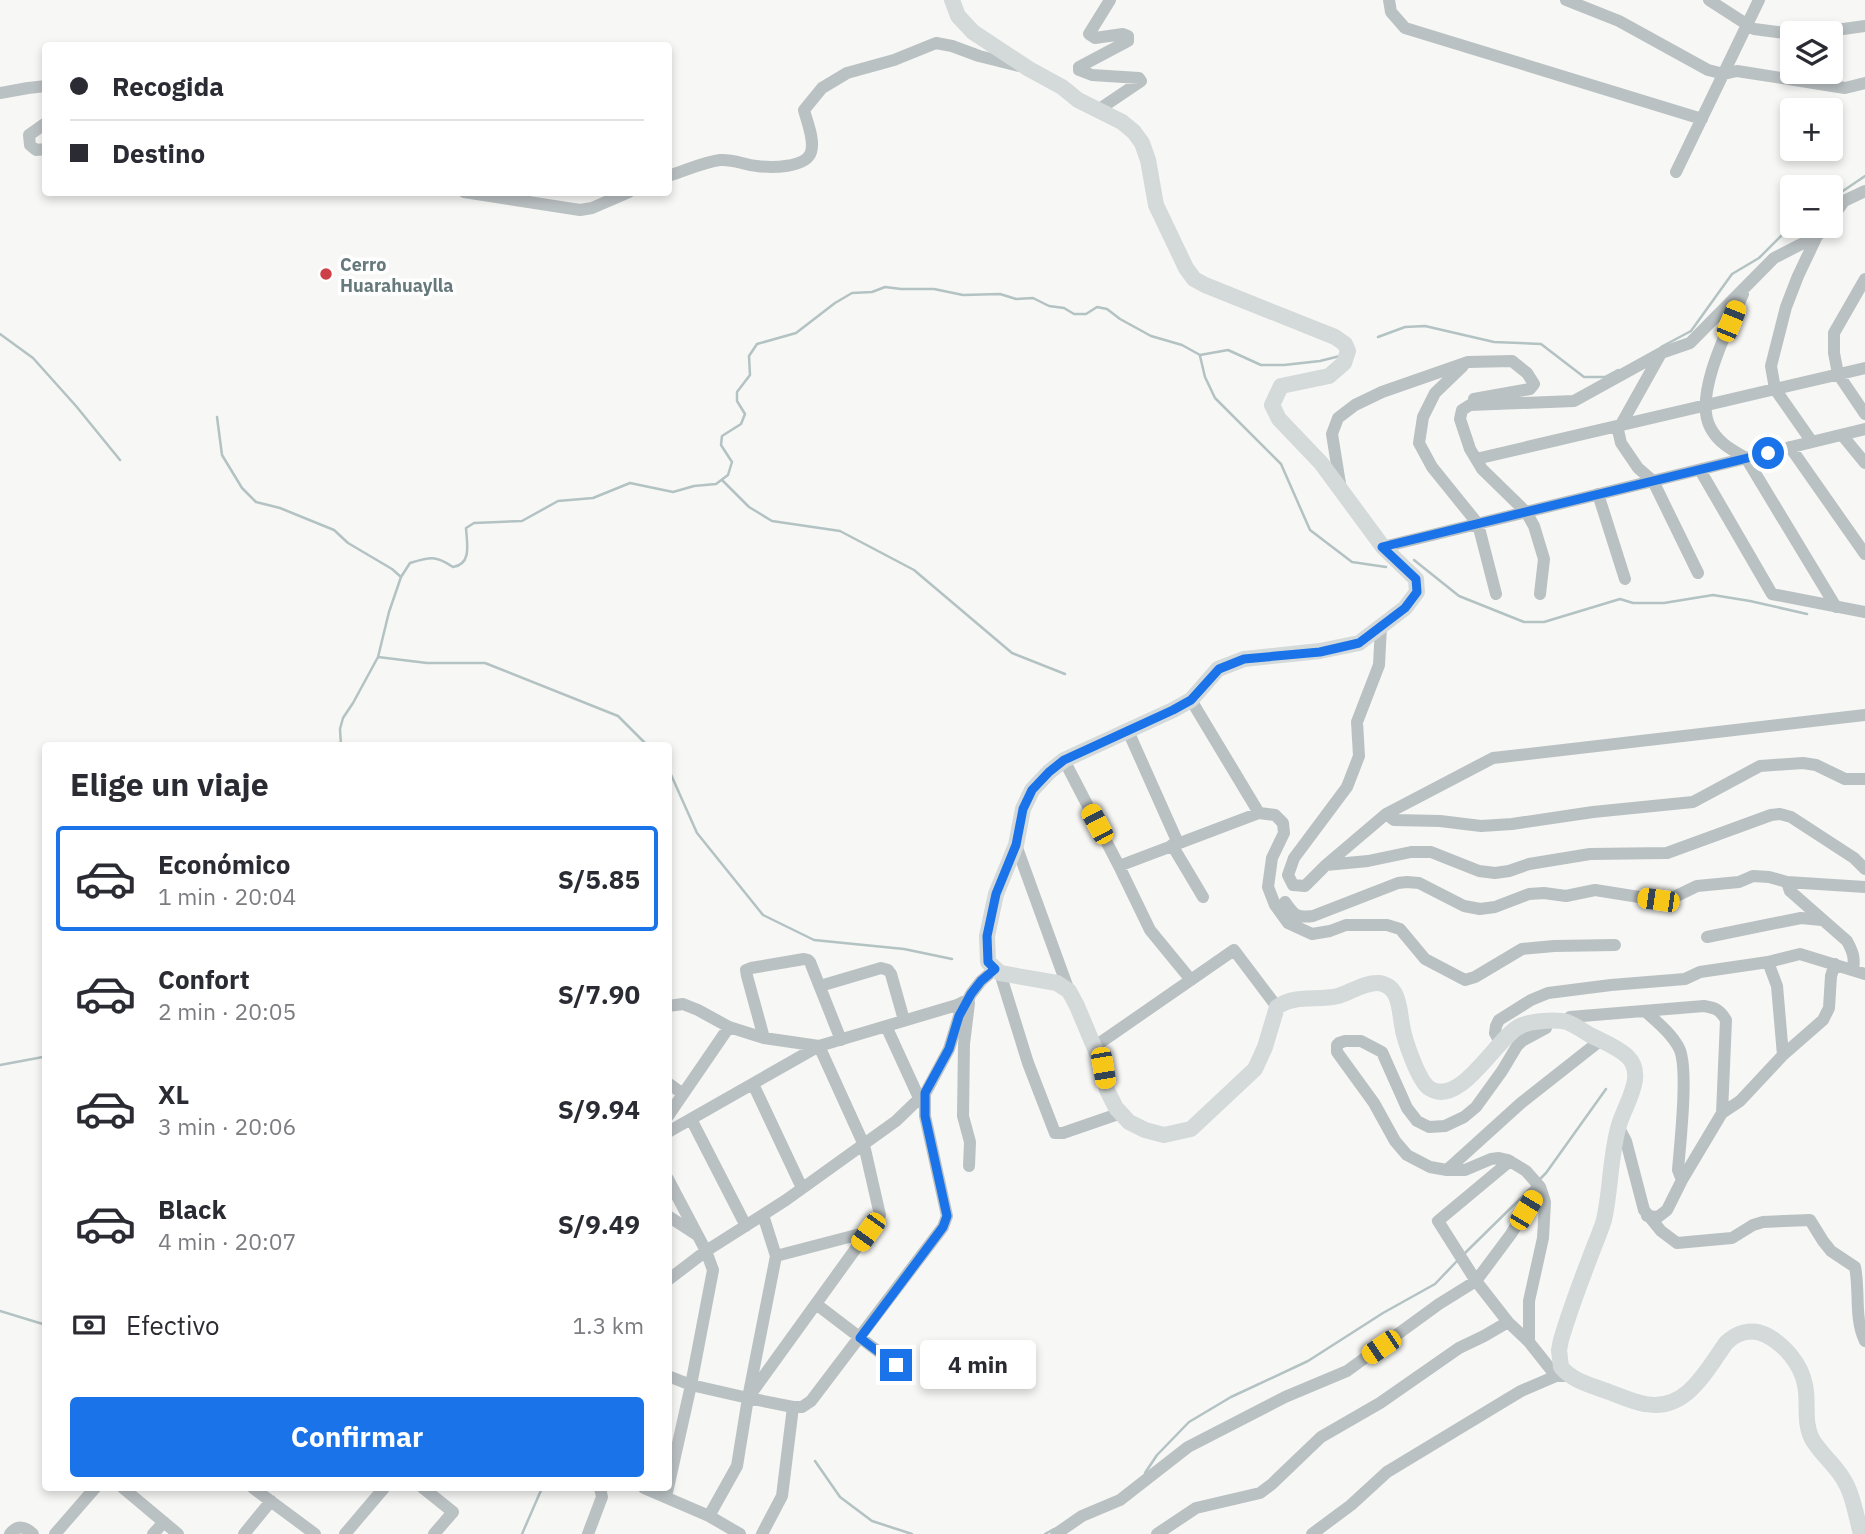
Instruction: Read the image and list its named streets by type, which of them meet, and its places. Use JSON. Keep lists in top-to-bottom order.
{
  "places": ["Cerro Huarahuaylla"],
  "page": {
    "map_buttons": ["+", "−"],
    "banner": ["Recogida", "Destino"],
    "heading": "Elige un viaje",
    "list": [
      {
        "name": "Económico",
        "note": "1 min · 20:04",
        "value": "S/5.85"
      },
      {
        "name": "Confort",
        "note": "2 min · 20:05",
        "value": "S/7.90"
      },
      {
        "name": "XL",
        "note": "3 min · 20:06",
        "value": "S/9.94"
      },
      {
        "name": "Black",
        "note": "4 min · 20:07",
        "value": "S/9.49"
      }
    ],
    "pay": ["Efectivo", "1.3 km"],
    "bubble": "4 min",
    "buttons": "Confirmar"
  }
}
